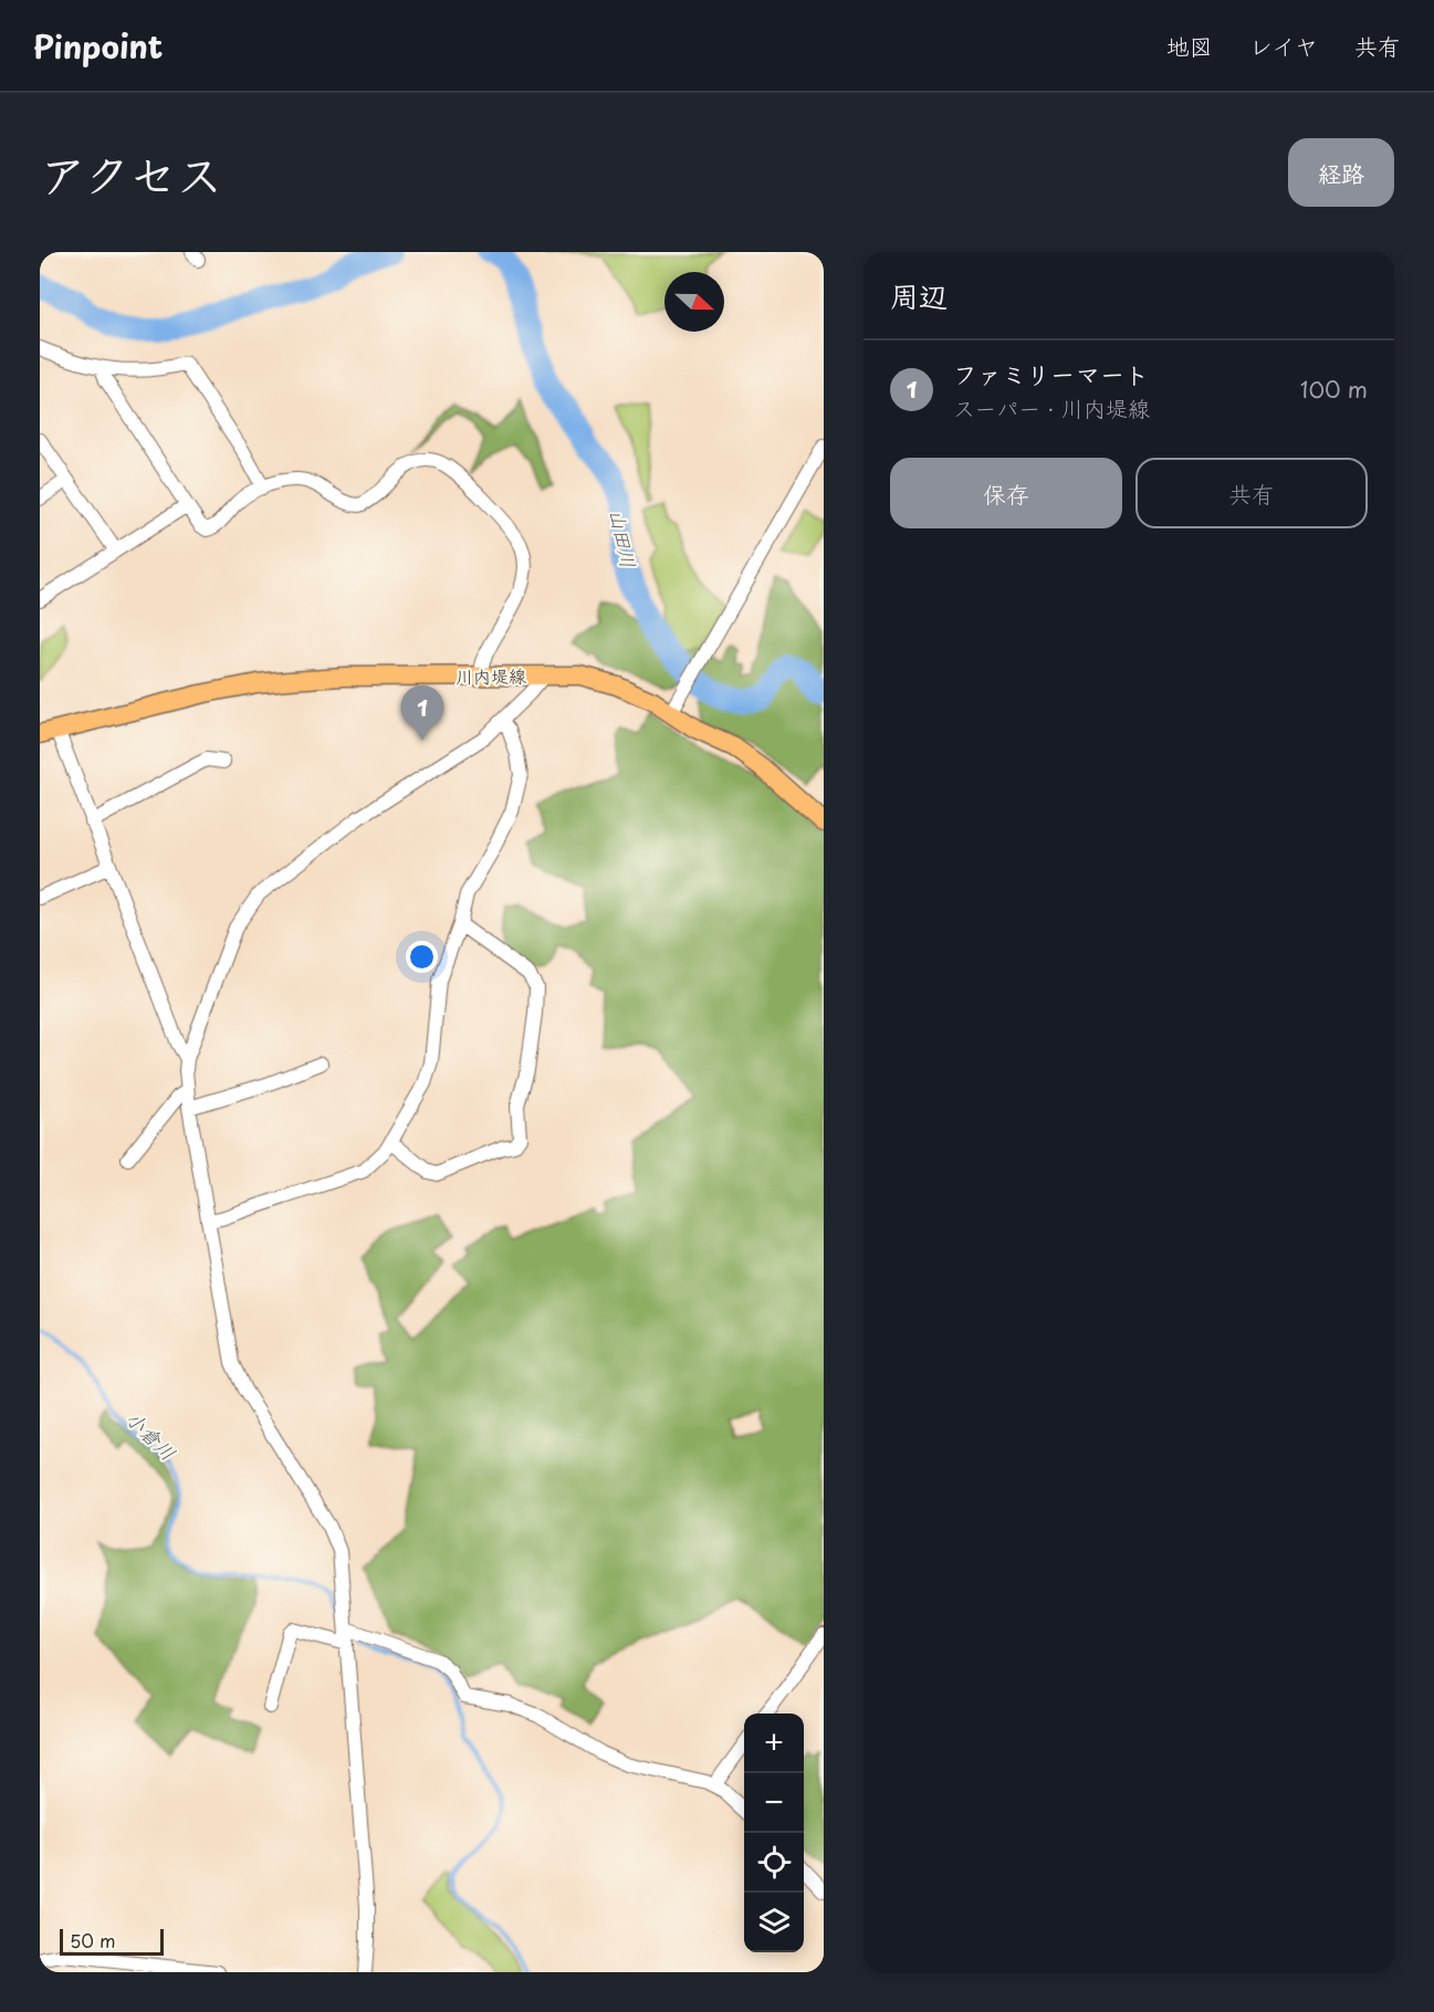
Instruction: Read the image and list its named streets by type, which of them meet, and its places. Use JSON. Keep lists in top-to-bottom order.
{
  "streets": {
    "main road": ["川内堤線"]
  },
  "water": ["山田川", "小倉川"],
  "scale_bar": "50 m",
  "north": "right",
  "page": {
    "header": "Pinpoint",
    "nav": ["地図", "レイヤ", "共有"],
    "title": "アクセス",
    "buttons": [
      "経路",
      ["保存", "共有"]
    ],
    "heading": "周辺",
    "list": [
      {
        "mark": "1",
        "name": "ファミリーマート",
        "note": "スーパー · 川内堤線",
        "value": "100 m"
      }
    ],
    "pins": "1",
    "map_buttons": ["+", "−"],
    "scale": "50 m"
  }
}
